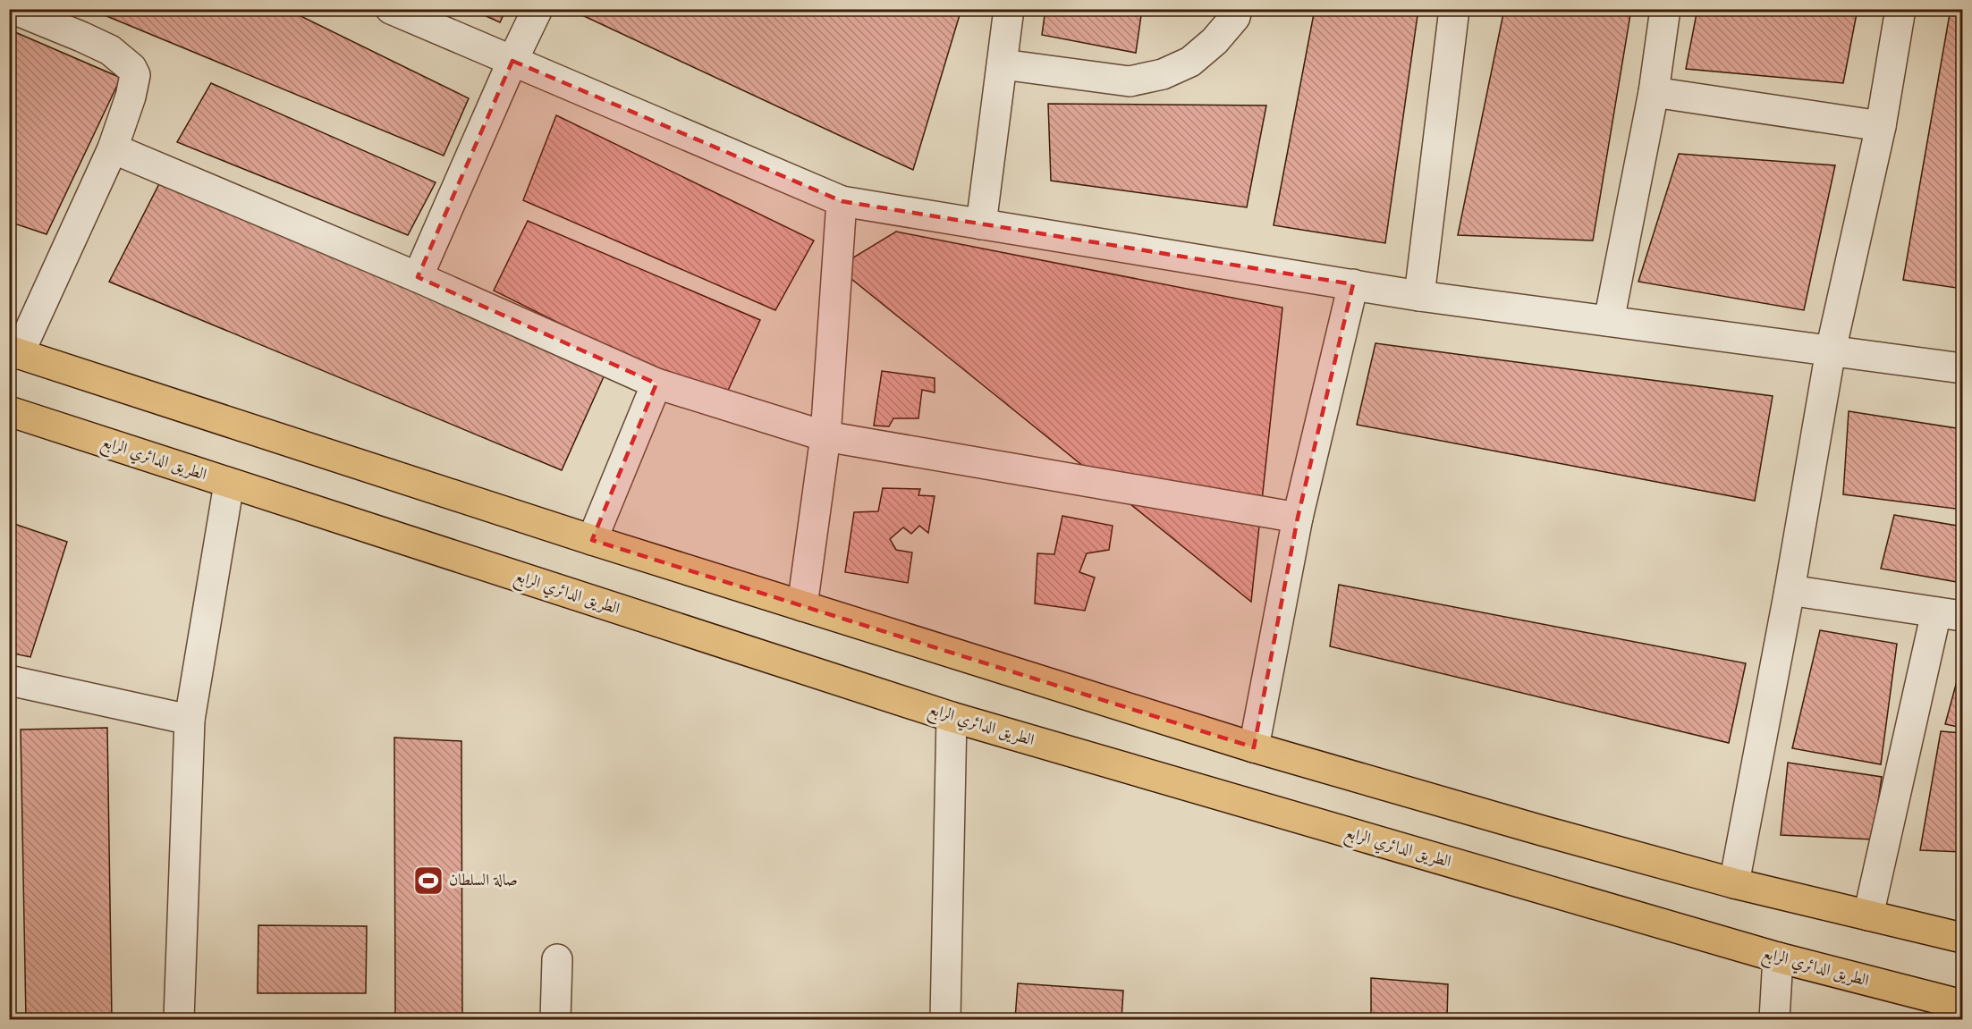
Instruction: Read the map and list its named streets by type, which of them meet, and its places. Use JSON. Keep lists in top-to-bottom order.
{
  "streets": {
    "main road": ["الطريق الدائري الرابع"]
  },
  "places": {
    "sports": ["صالة السلطان"]
  }
}
